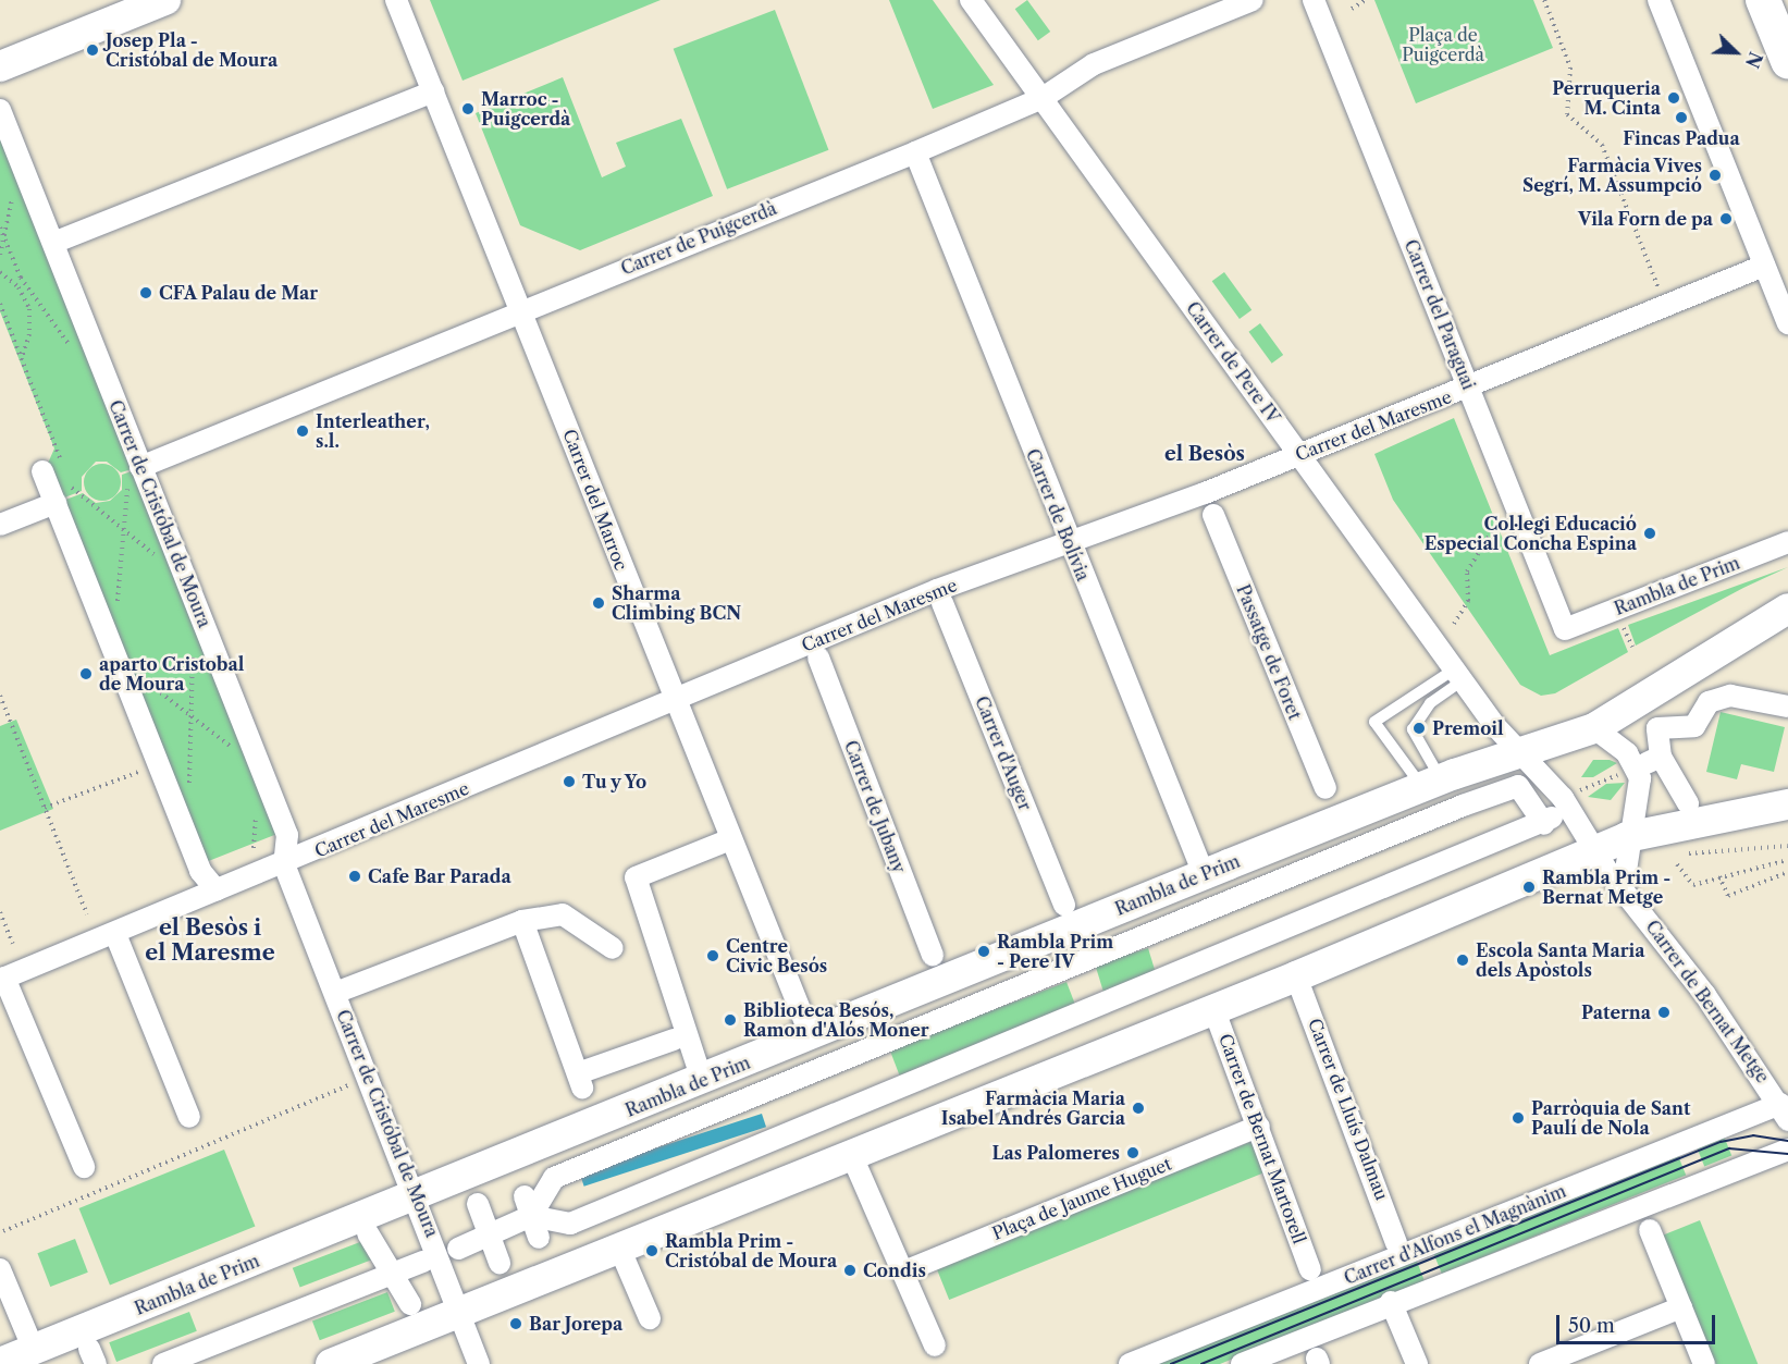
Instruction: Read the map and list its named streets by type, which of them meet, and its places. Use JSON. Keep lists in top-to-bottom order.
{
  "streets": {
    "main road": ["Rambla de Prim"],
    "street": [
      "Carrer de Puigcerdà",
      "Carrer del Paraguai",
      "Carrer de Pere IV",
      "Carrer del Maresme",
      "Carrer del Marroc",
      "Carrer de Cristóbal de Moura",
      "Carrer de Bolívia",
      "Passatge de Foret",
      "Carrer d'Auger",
      "Carrer de Jubany",
      "Carrer de Bernat Metge",
      "Carrer de Lluís Dalmau",
      "Carrer de Bernat Martorell",
      "Plaça de Jaume Huguet",
      "Carrer d'Alfons el Magnànim"
    ]
  },
  "crossings": [
    ["Carrer de Puigcerdà", "Carrer de Pere IV"],
    ["Carrer de Puigcerdà", "Carrer del Marroc"],
    ["Carrer de Puigcerdà", "Carrer de Cristóbal de Moura"],
    ["Carrer de Puigcerdà", "Carrer de Bolívia"],
    ["Carrer del Paraguai", "Carrer del Maresme"],
    ["Carrer del Paraguai", "Rambla de Prim"],
    ["Carrer de Pere IV", "Carrer del Maresme"],
    ["Carrer de Pere IV", "Rambla de Prim"],
    ["Carrer del Maresme", "Carrer del Marroc"],
    ["Carrer del Maresme", "Carrer de Cristóbal de Moura"],
    ["Carrer del Maresme", "Carrer de Bolívia"],
    ["Carrer del Marroc", "Rambla de Prim"],
    ["Carrer de Cristóbal de Moura", "Rambla de Prim"],
    ["Carrer de Bolívia", "Rambla de Prim"],
    ["Carrer de Bernat Metge", "Carrer d'Alfons el Magnànim"],
    ["Carrer de Bernat Martorell", "Plaça de Jaume Huguet"]
  ],
  "districts": ["el Besòs", "el Besòs i el Maresme"],
  "parks": ["Plaça de Puigcerdà"],
  "places": [
    "Josep Pla - Cristóbal de Moura",
    "Perruqueria M. Cinta",
    "Marroc - Puigcerdà",
    "Fincas Padua",
    "Farmàcia Vives Segrí, M. Assumpció",
    "Vila Forn de pa",
    "CFA Palau de Mar",
    "Interleather, s.l.",
    "Col·legi Educació Especial Concha Espina",
    "Sharma Climbing BCN",
    "aparto Cristobal de Moura",
    "Premoil",
    "Tu y Yo",
    "Cafe Bar Parada",
    "Rambla Prim - Bernat Metge",
    "Rambla Prim - Pere IV",
    "Centre Civic Besós",
    "Escola Santa Maria dels Apòstols",
    "Paterna",
    "Biblioteca Besós, Ramon d'Alós Moner",
    "Farmàcia Maria Isabel Andrés Garcia",
    "Parròquia de Sant Paulí de Nola",
    "Las Palomeres",
    "Rambla Prim - Cristóbal de Moura",
    "Condis",
    "Bar Jorepa"
  ],
  "scale_bar": "50 m",
  "north": "bottom right"
}
